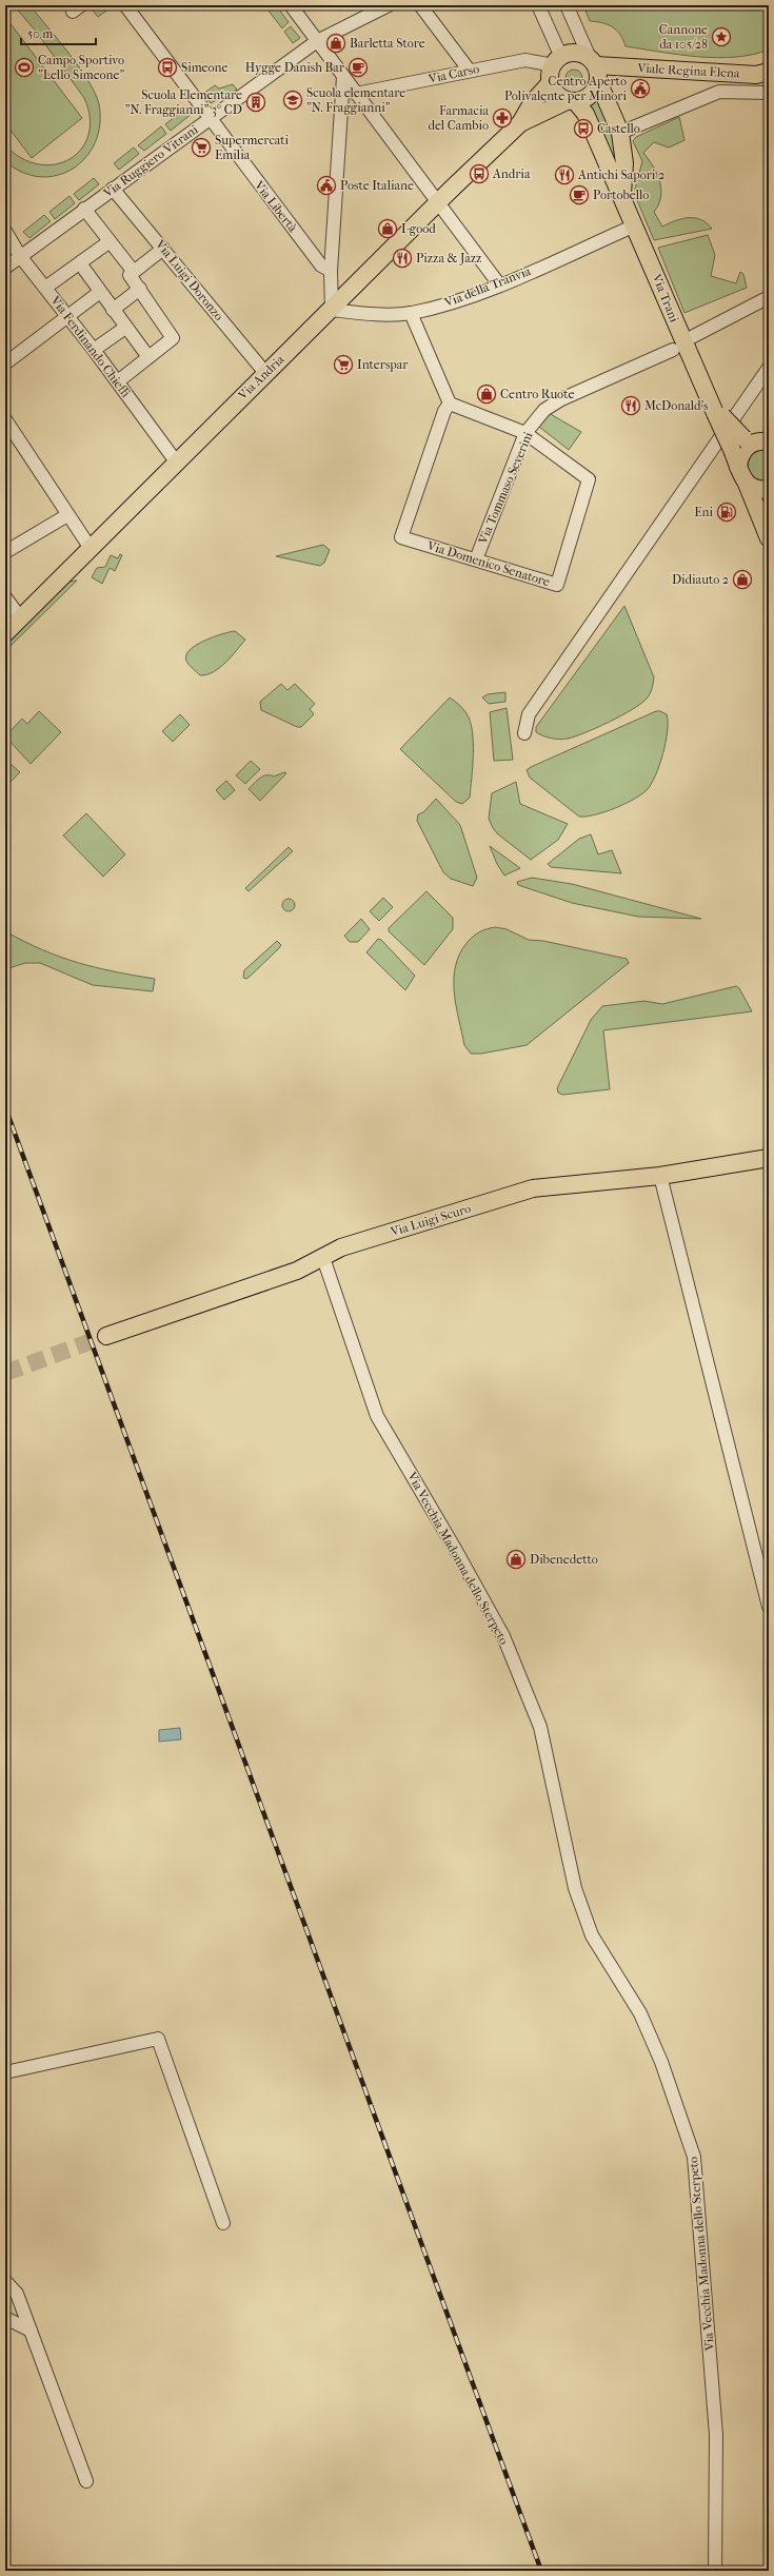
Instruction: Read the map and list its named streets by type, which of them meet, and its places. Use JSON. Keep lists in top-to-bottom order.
{
  "streets": {
    "main road": [
      "Viale Regina Elena",
      "Via Trani",
      "Via Andria",
      "Via Luigi Scuro"
    ],
    "street": [
      "Via Carso",
      "Via Ruggiero Vitrani",
      "Via Libertà",
      "Via Luigi Doronzo",
      "Via della Tranvia",
      "Via Ferdinando Chieffi",
      "Via Tommaso Severini",
      "Via Domenico Senatore",
      "Via Vecchia Madonna dello Sterpeto"
    ]
  },
  "crossings": [
    ["Viale Regina Elena", "Via Carso"],
    ["Viale Regina Elena", "Via Trani"],
    ["Viale Regina Elena", "Via Andria"],
    ["Via Carso", "Via Trani"],
    ["Via Carso", "Via Andria"],
    ["Via Ruggiero Vitrani", "Via Libertà"],
    ["Via Ruggiero Vitrani", "Via Luigi Doronzo"],
    ["Via Ruggiero Vitrani", "Via Ferdinando Chieffi"],
    ["Via Luigi Doronzo", "Via Andria"],
    ["Via della Tranvia", "Via Trani"],
    ["Via della Tranvia", "Via Andria"],
    ["Via Trani", "Via Andria"],
    ["Via Trani", "Via Tommaso Severini"],
    ["Via Ferdinando Chieffi", "Via Andria"],
    ["Via Tommaso Severini", "Via Domenico Senatore"],
    ["Via Luigi Scuro", "Via Vecchia Madonna dello Sterpeto"]
  ],
  "places": {
    "place": ["Cannone da 105/28"],
    "shop": [
      "Barletta Store",
      "I-good",
      "Centro Ruote",
      "Didiauto 2",
      "Dibenedetto"
    ],
    "sports": ["Campo Sportivo \"Lello Simeone\""],
    "bus stop": ["Simeone", "Castello", "Andria"],
    "cafe": ["Hygge Danish Bar", "Portobello"],
    "public building": ["Centro Aperto Polivalente per Minori", "Poste Italiane"],
    "school or university": ["Scuola elementare \"N. Fraggianni\""],
    "building": ["Scuola Elementare \"N. Fraggianni\" 3° CD"],
    "pharmacy": ["Farmacia del Cambio"],
    "supermarket": ["Supermercati Emilia", "Interspar"],
    "restaurant": ["Antichi Sapori 2", "Pizza & Jazz", "McDonald's"],
    "fuel station": ["Eni"]
  },
  "scale_bar": "50 m"
}
